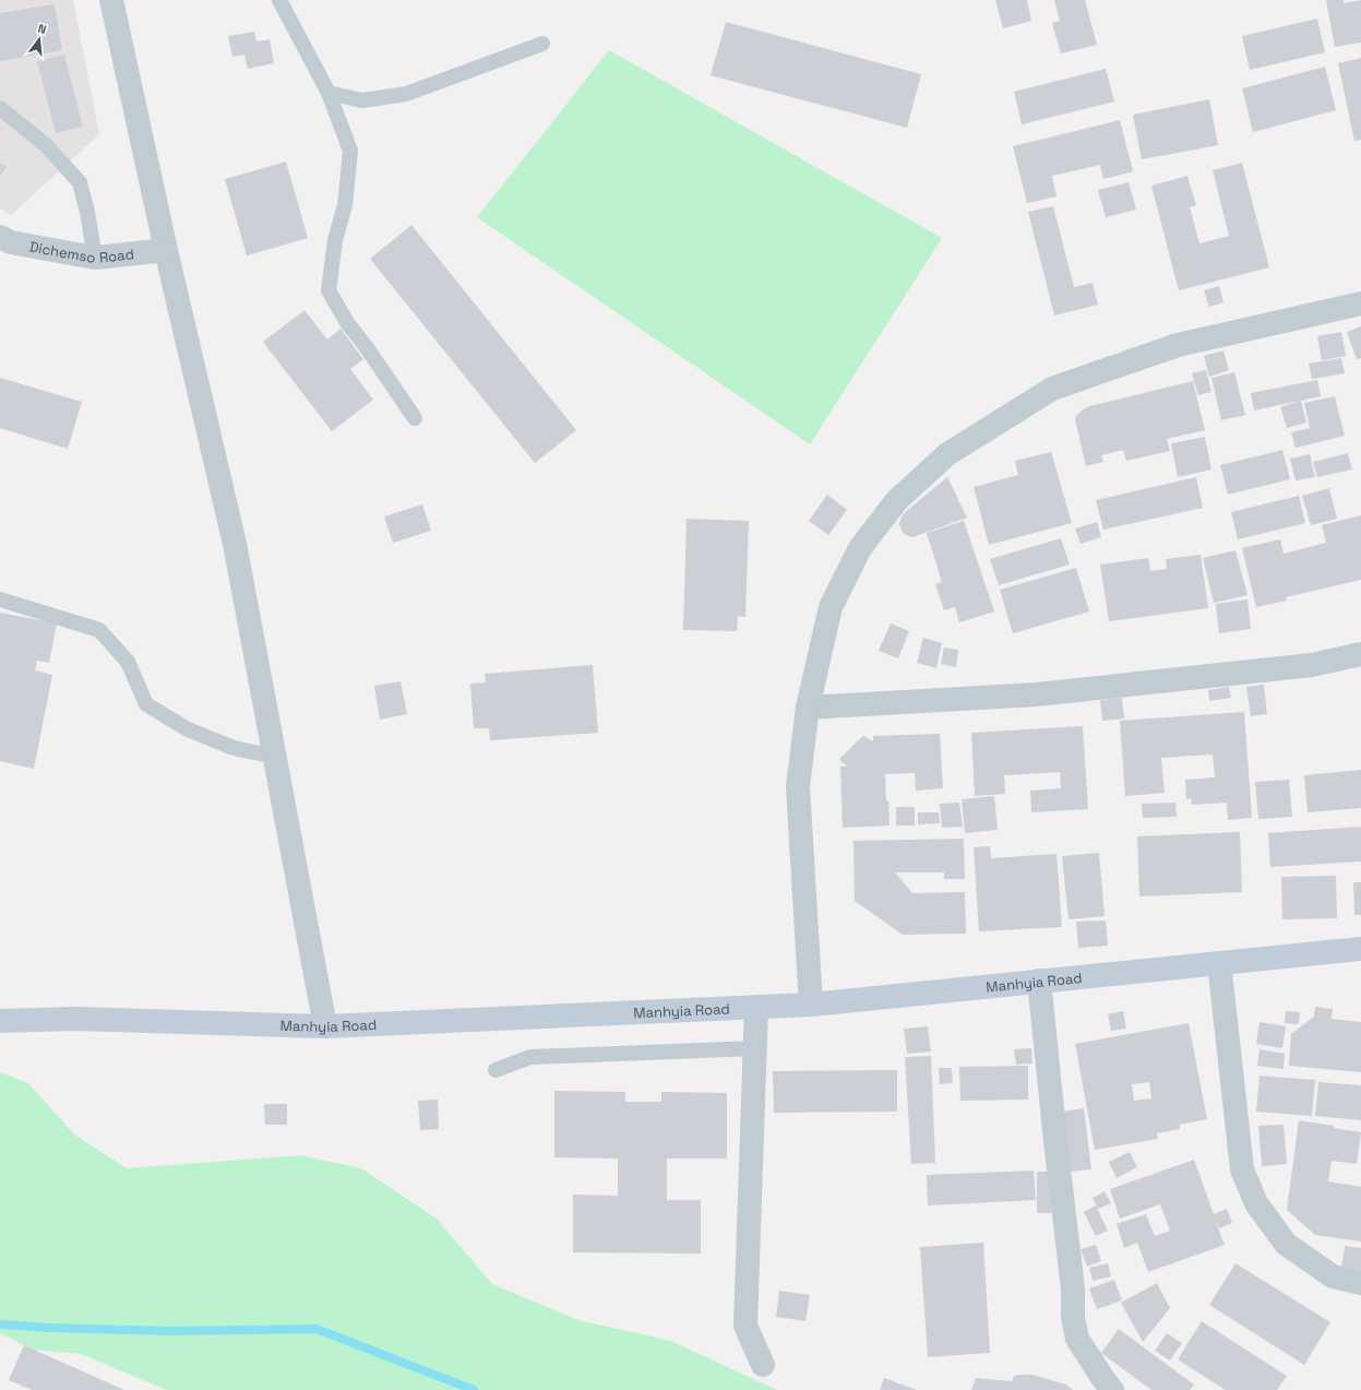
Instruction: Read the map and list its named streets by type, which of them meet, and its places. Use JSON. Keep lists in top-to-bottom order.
{
  "streets": {
    "main road": ["Manhyia Road"],
    "street": ["Dichemso Road"]
  },
  "north": "top"
}
